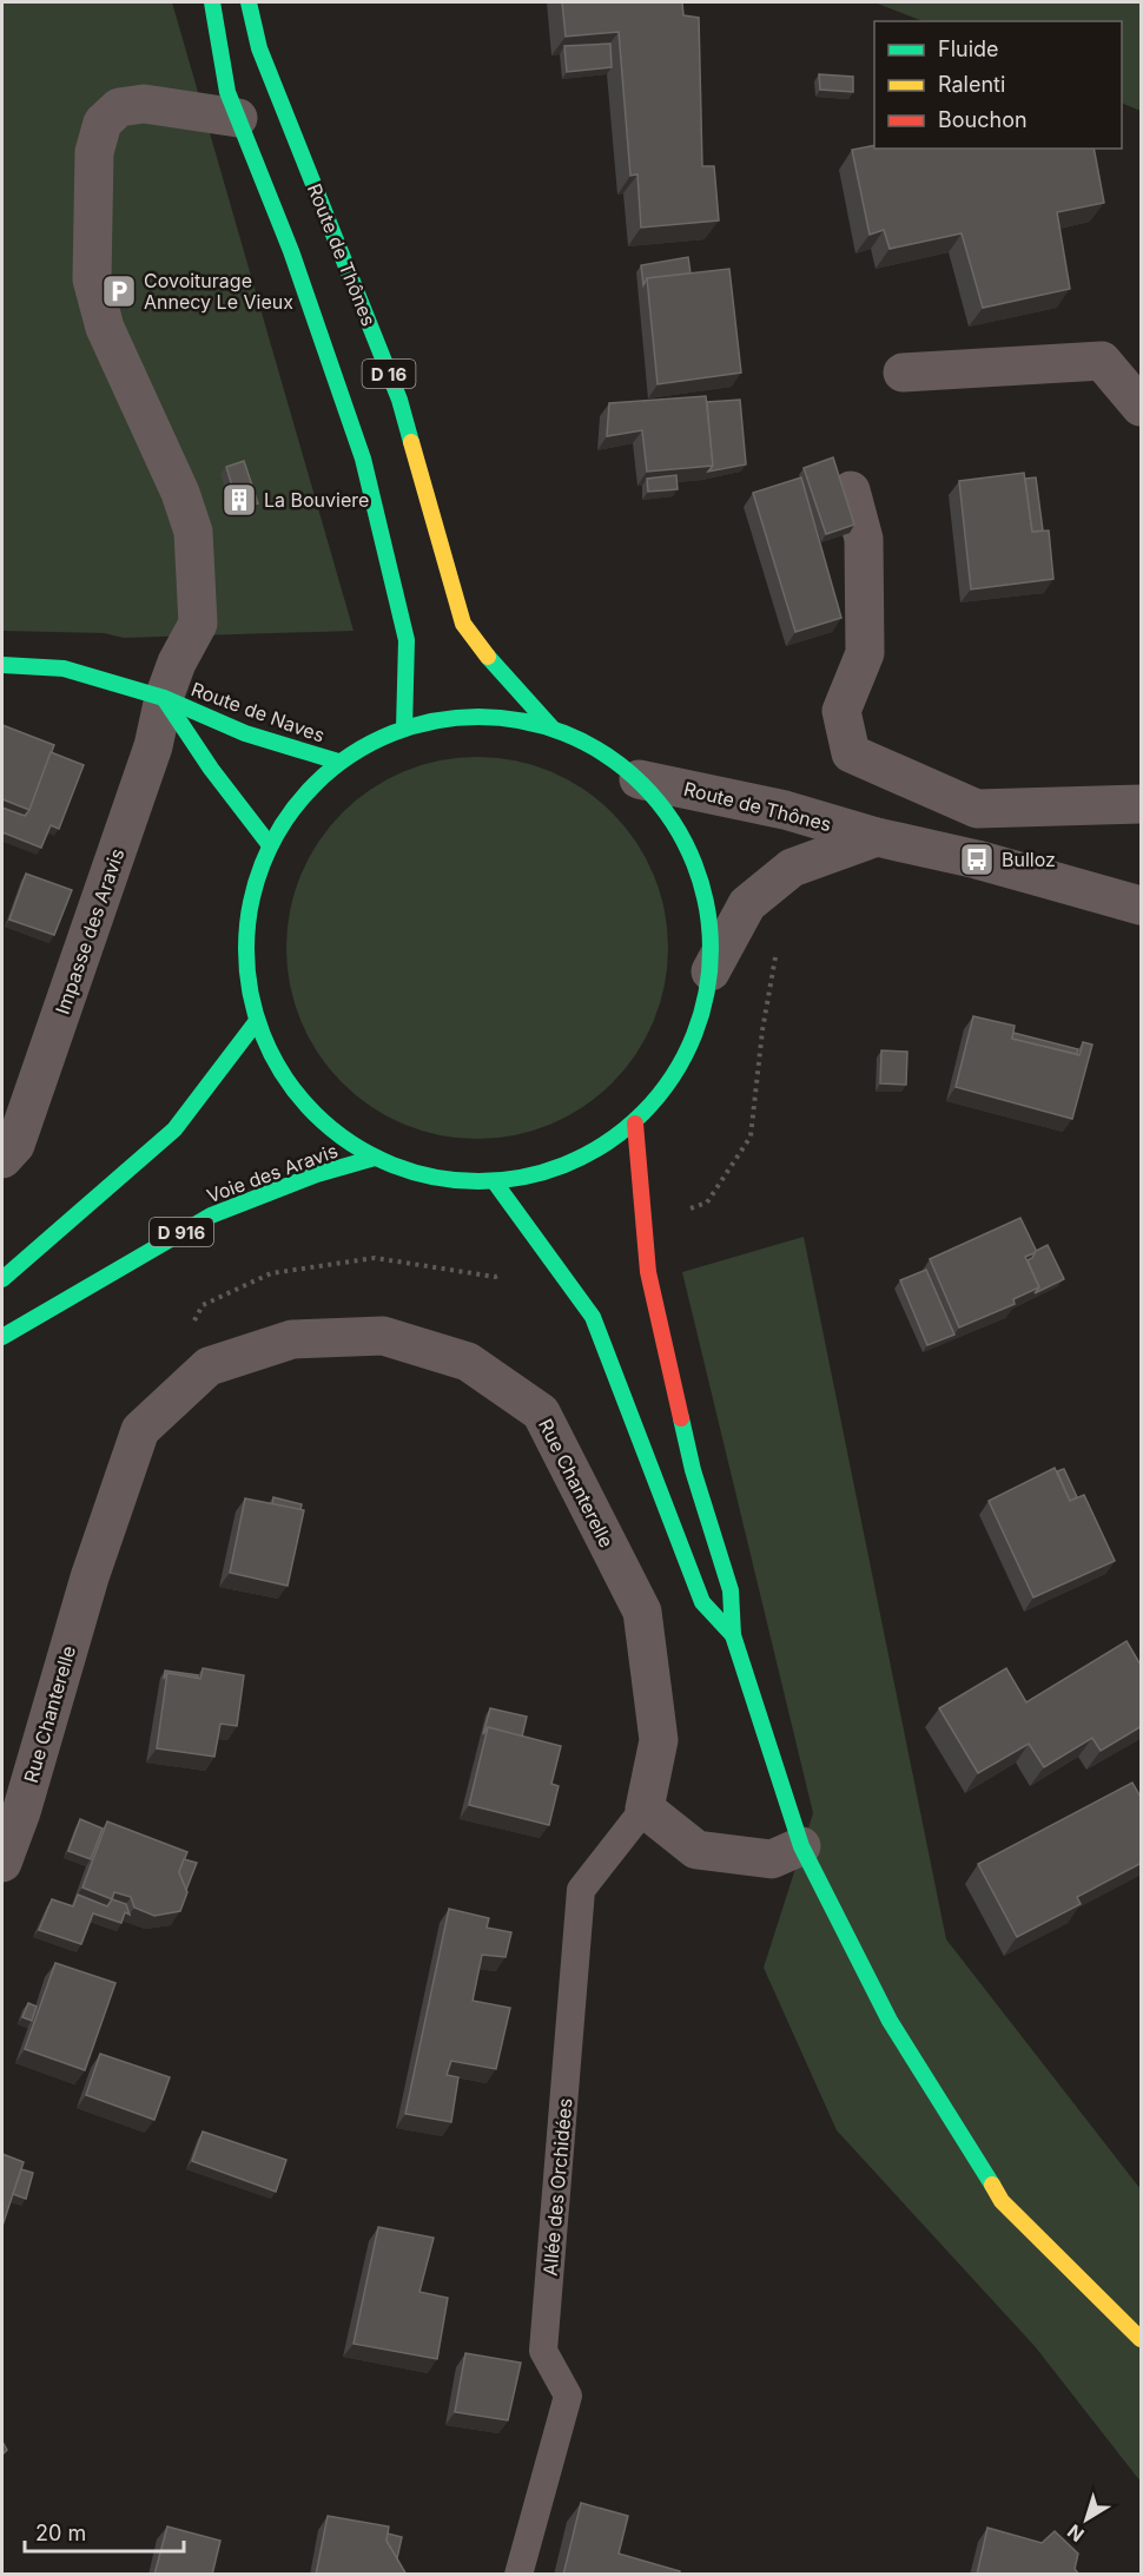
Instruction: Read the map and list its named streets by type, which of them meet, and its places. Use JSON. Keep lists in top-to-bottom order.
{
  "streets": {
    "main road": [
      "Route de Thônes",
      "D 16",
      "Route de Naves",
      "Voie des Aravis",
      "D 916"
    ],
    "street": ["Impasse des Aravis", "Rue Chanterelle"],
    "lane": ["Allée des Orchidées"]
  },
  "crossings": [
    ["D 16", "Impasse des Aravis"],
    ["Route de Naves", "Impasse des Aravis"],
    ["Rue Chanterelle", "Allée des Orchidées"]
  ],
  "places": {
    "parking": ["Covoiturage Annecy Le Vieux"],
    "building": ["La Bouviere"],
    "bus stop": ["Bulloz"]
  },
  "legend": ["Fluide", "Ralenti", "Bouchon"],
  "scale_bar": "20 m",
  "north": "bottom left"
}
